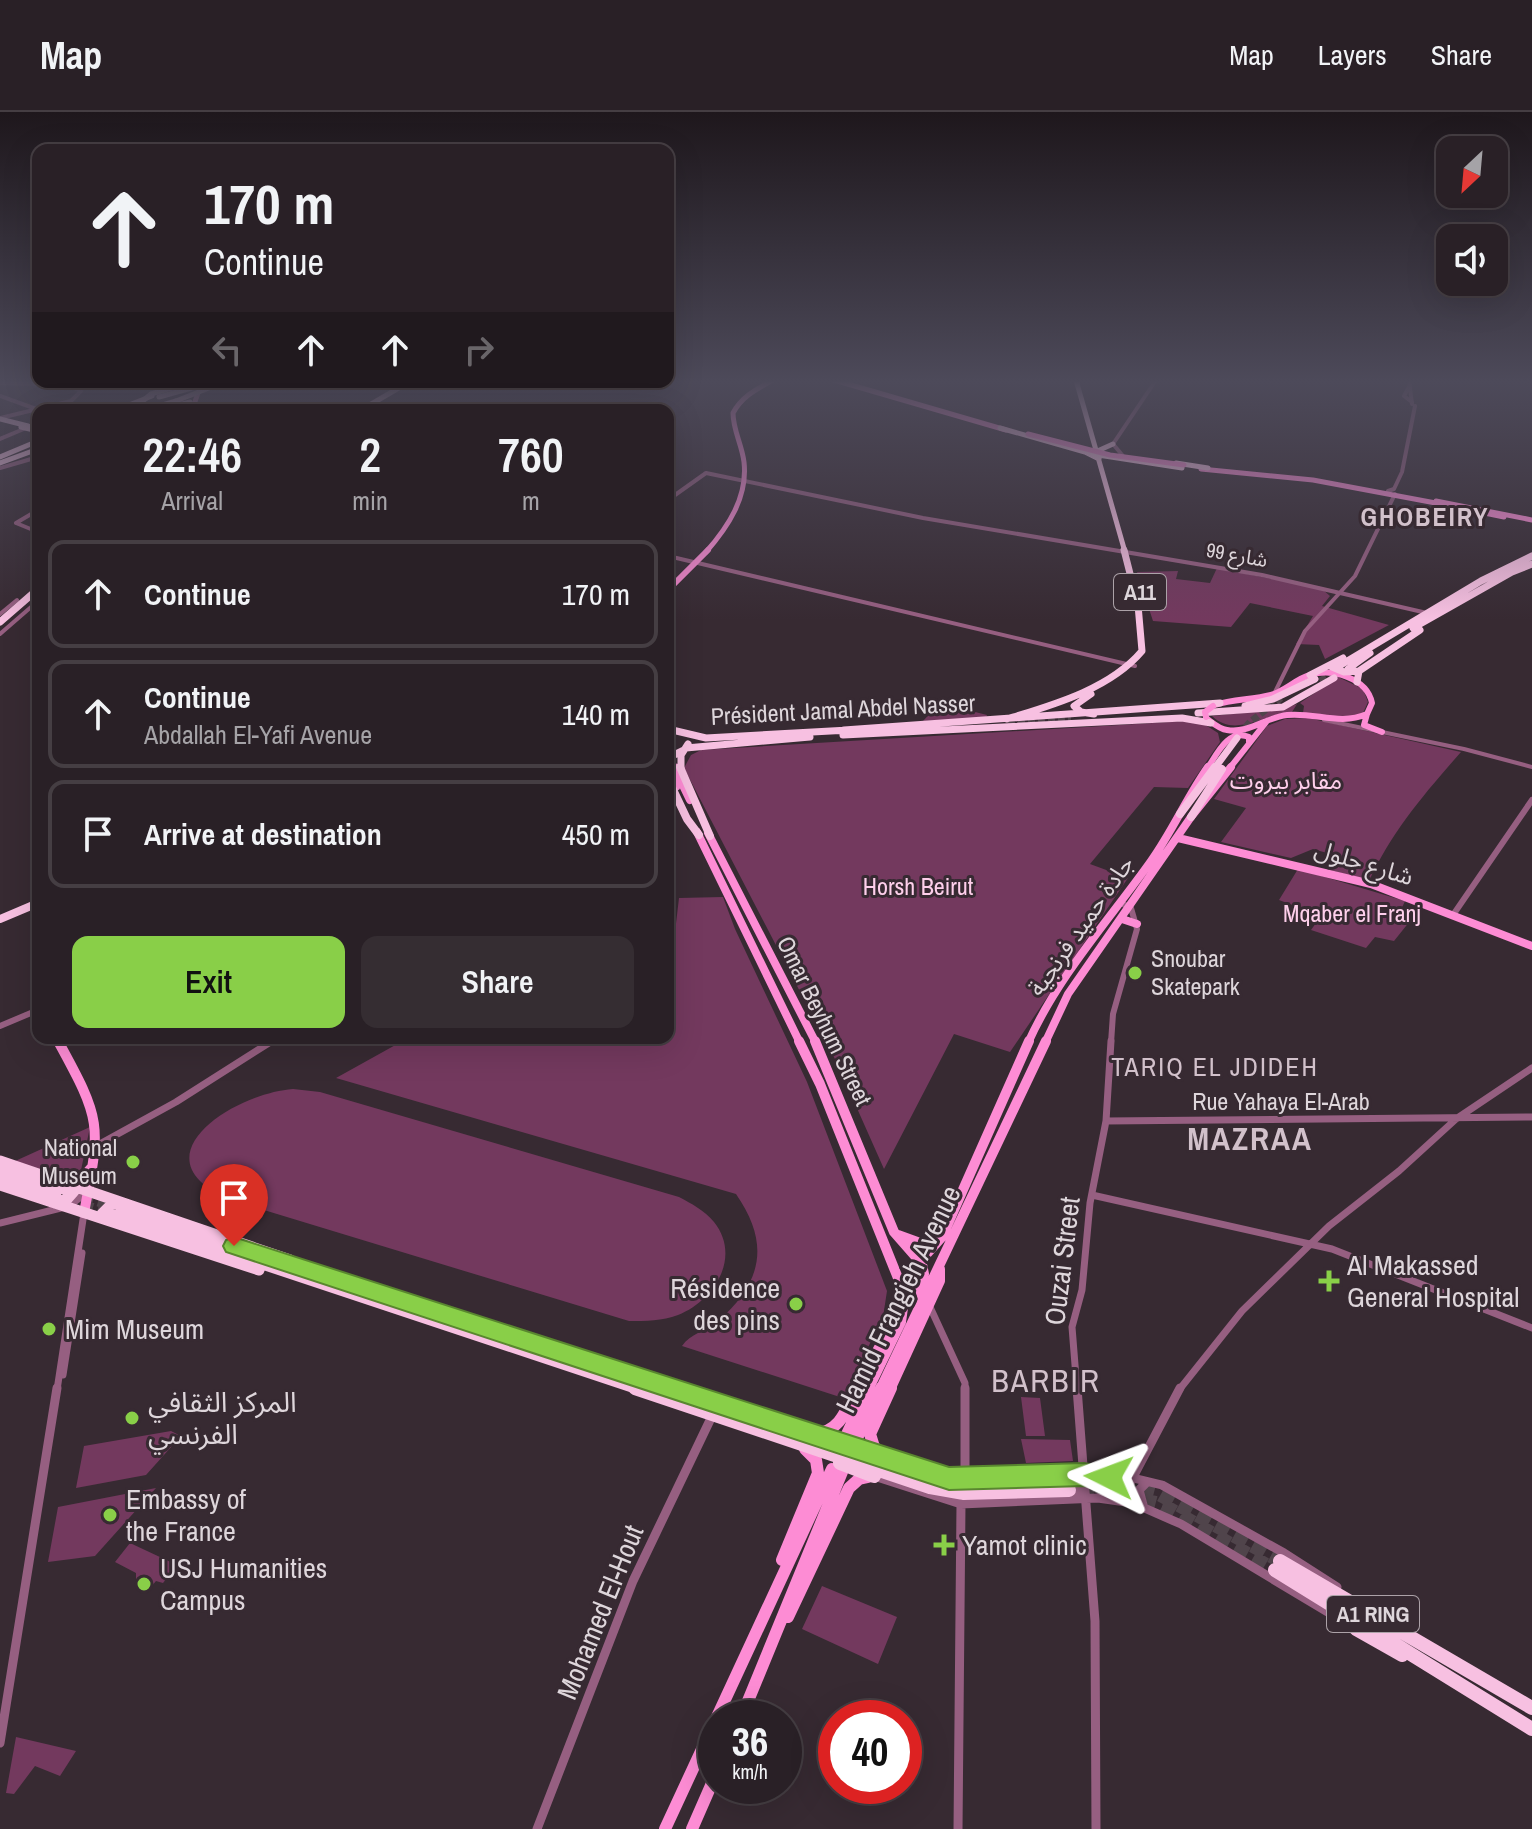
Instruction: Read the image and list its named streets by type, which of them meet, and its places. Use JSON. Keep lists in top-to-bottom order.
{
  "streets": {
    "highway": [
      "A11",
      "Président Jamal Abdel Nasser",
      "جادة حميد فرنجية",
      "A1 RING"
    ],
    "main road": ["شارع جلول", "Omar Beyhum Street", "Hamid Frangieh Avenue"],
    "street": [
      "شارع 99",
      "Rue Yahaya El-Arab",
      "Ouzai Street",
      "Mohamed El-Hout"
    ]
  },
  "crossings": [
    ["شارع 99", "A11"],
    ["A11", "Président Jamal Abdel Nasser"],
    ["شارع جلول", "Hamid Frangieh Avenue"],
    ["جادة حميد فرنجية", "Hamid Frangieh Avenue"],
    ["Omar Beyhum Street", "Hamid Frangieh Avenue"],
    ["Rue Yahaya El-Arab", "Ouzai Street"]
  ],
  "districts": [
    "GHOBEIRY",
    "TARIQ EL JDIDEH",
    "MAZRAA",
    "BARBIR"
  ],
  "parks": ["مقابر بيروت", "Horsh Beirut", "Mqaber el Franj"],
  "places": {
    "other": [
      "Snoubar Skatepark",
      "National Museum",
      "Résidence des pins",
      "Mim Museum",
      "المركز الثقافي الفرنسي",
      "Embassy of the France",
      "USJ Humanities Campus"
    ],
    "health": ["Al Makassed General Hospital", "Yamot clinic"]
  },
  "north": "bottom left",
  "page": {
    "header": "Map",
    "nav": ["Map", "Layers", "Share"],
    "turn": ["170 m", "Continue"],
    "eta": [
      "22:46",
      "Arrival",
      "2",
      "min",
      "760",
      "m"
    ],
    "list": [
      {
        "name": "Continue",
        "value": "170 m"
      },
      {
        "name": "Continue",
        "note": "Abdallah El-Yafi Avenue",
        "value": "140 m"
      },
      {
        "name": "Arrive at destination",
        "value": "450 m"
      }
    ],
    "buttons": ["Exit", "Share"],
    "speed": "36 km/h",
    "limit": "40"
  }
}
